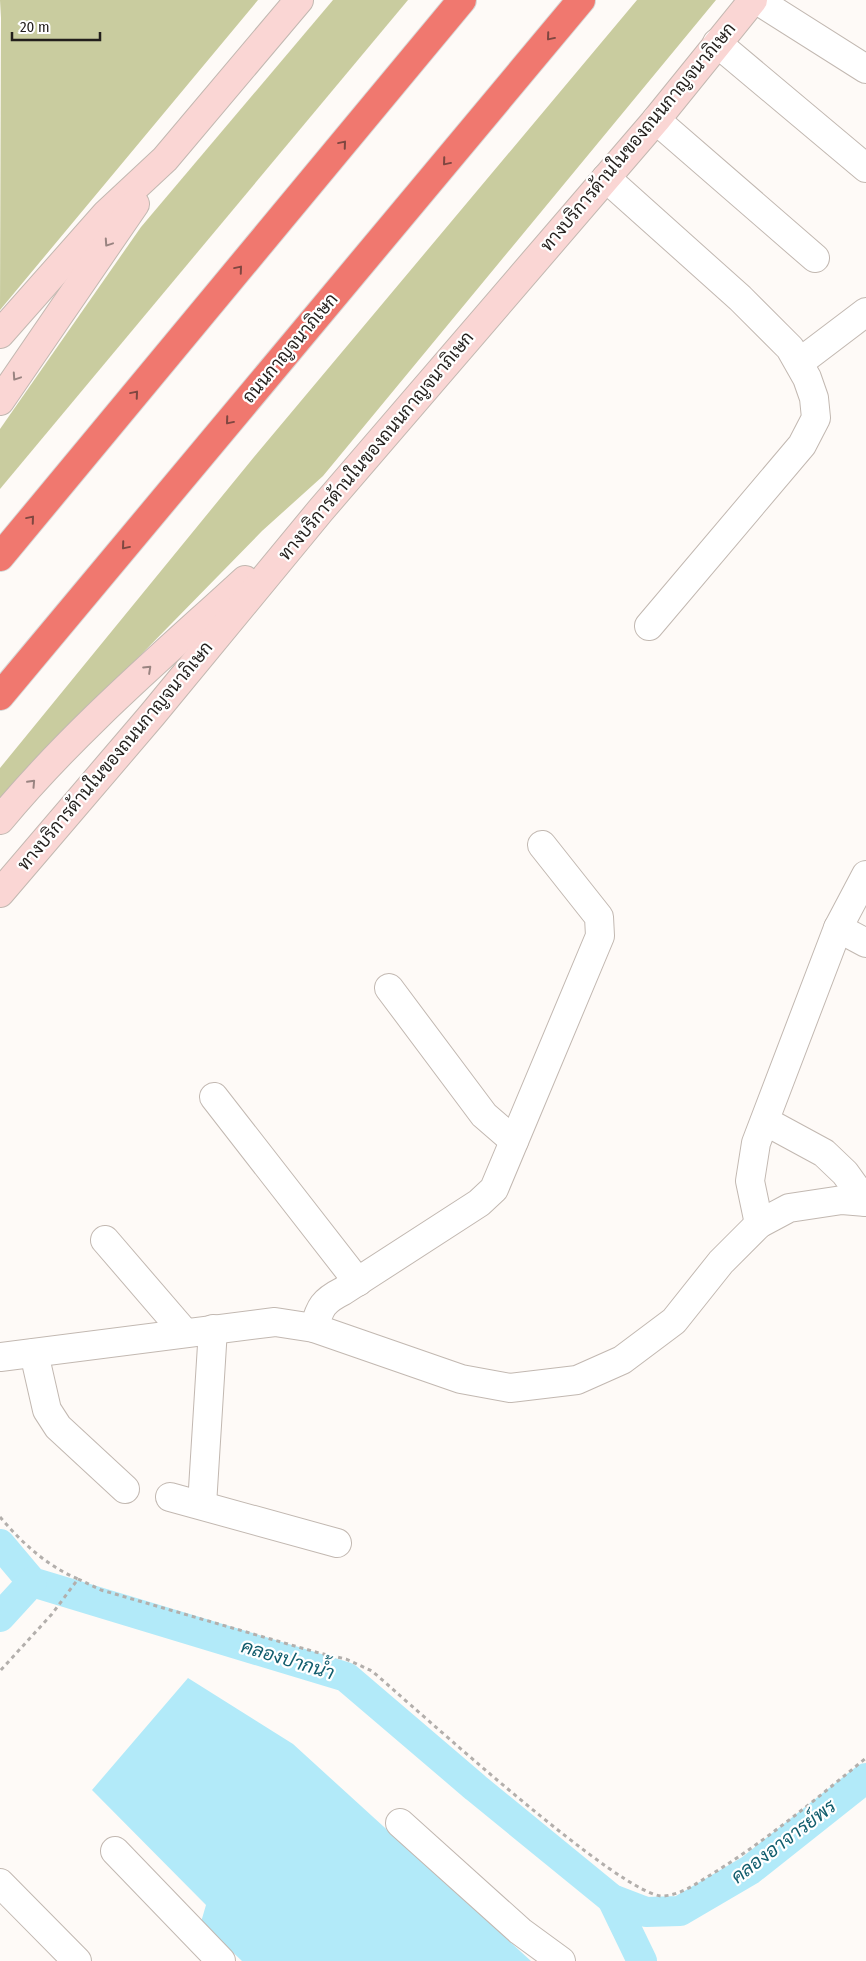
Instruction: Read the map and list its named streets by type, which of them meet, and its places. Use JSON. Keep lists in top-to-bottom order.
{
  "streets": {
    "highway": ["ถนนกาญจนาภิเษก"],
    "main road": ["ทางบริการด้านในของถนนกาญจนาภิเษก"]
  },
  "water": ["คลองปากน้ำ", "คลองอาจารย์พร"],
  "scale_bar": "20 m"
}
